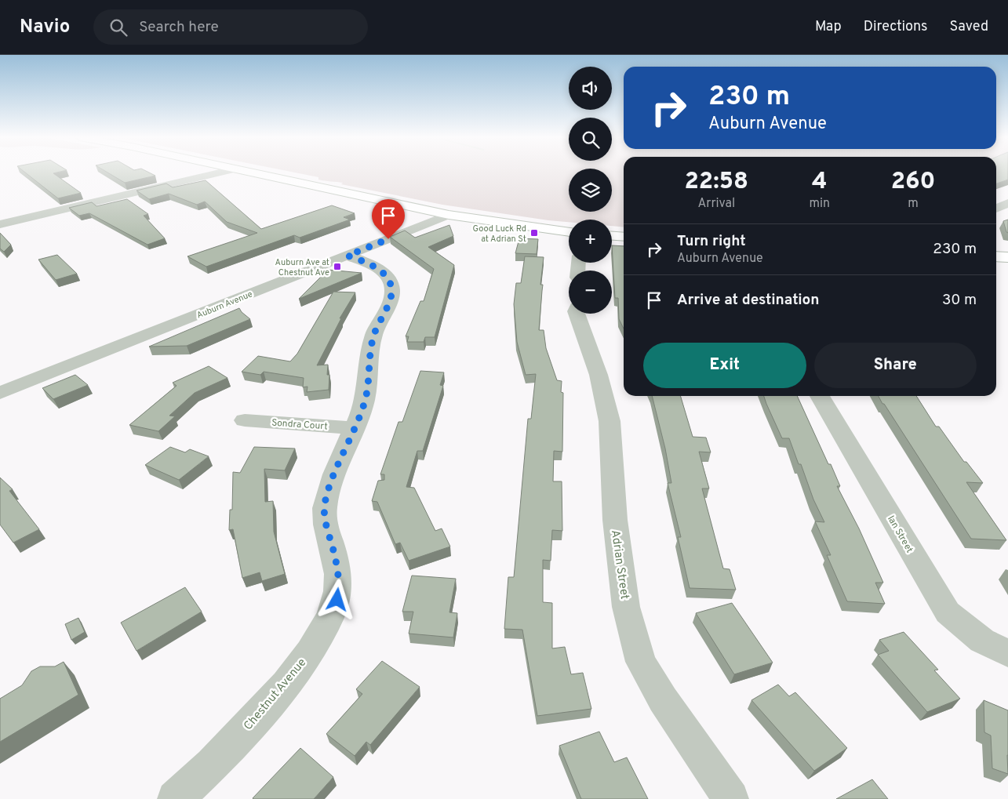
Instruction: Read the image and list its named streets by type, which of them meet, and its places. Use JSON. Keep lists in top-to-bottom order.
{
  "streets": {
    "street": [
      "Auburn Avenue",
      "Sondra Court",
      "Ian Street",
      "Adrian Street",
      "Chestnut Avenue"
    ]
  },
  "crossings": [
    ["Auburn Avenue", "Chestnut Avenue"],
    ["Sondra Court", "Chestnut Avenue"]
  ],
  "places": {
    "transit": ["Good Luck Rd at Adrian St", "Auburn Ave at Chestnut Ave"]
  },
  "page": {
    "header": "Navio",
    "search": "Search here",
    "nav": ["Map", "Directions", "Saved"],
    "map_buttons": ["+", "−"],
    "turn": ["230 m", "Auburn Avenue"],
    "eta": [
      "22:58",
      "Arrival",
      "4",
      "min",
      "260",
      "m"
    ],
    "list": [
      {
        "name": "Turn right",
        "note": "Auburn Avenue",
        "value": "230 m"
      },
      {
        "name": "Arrive at destination",
        "value": "30 m"
      }
    ],
    "buttons": ["Exit", "Share"]
  }
}
